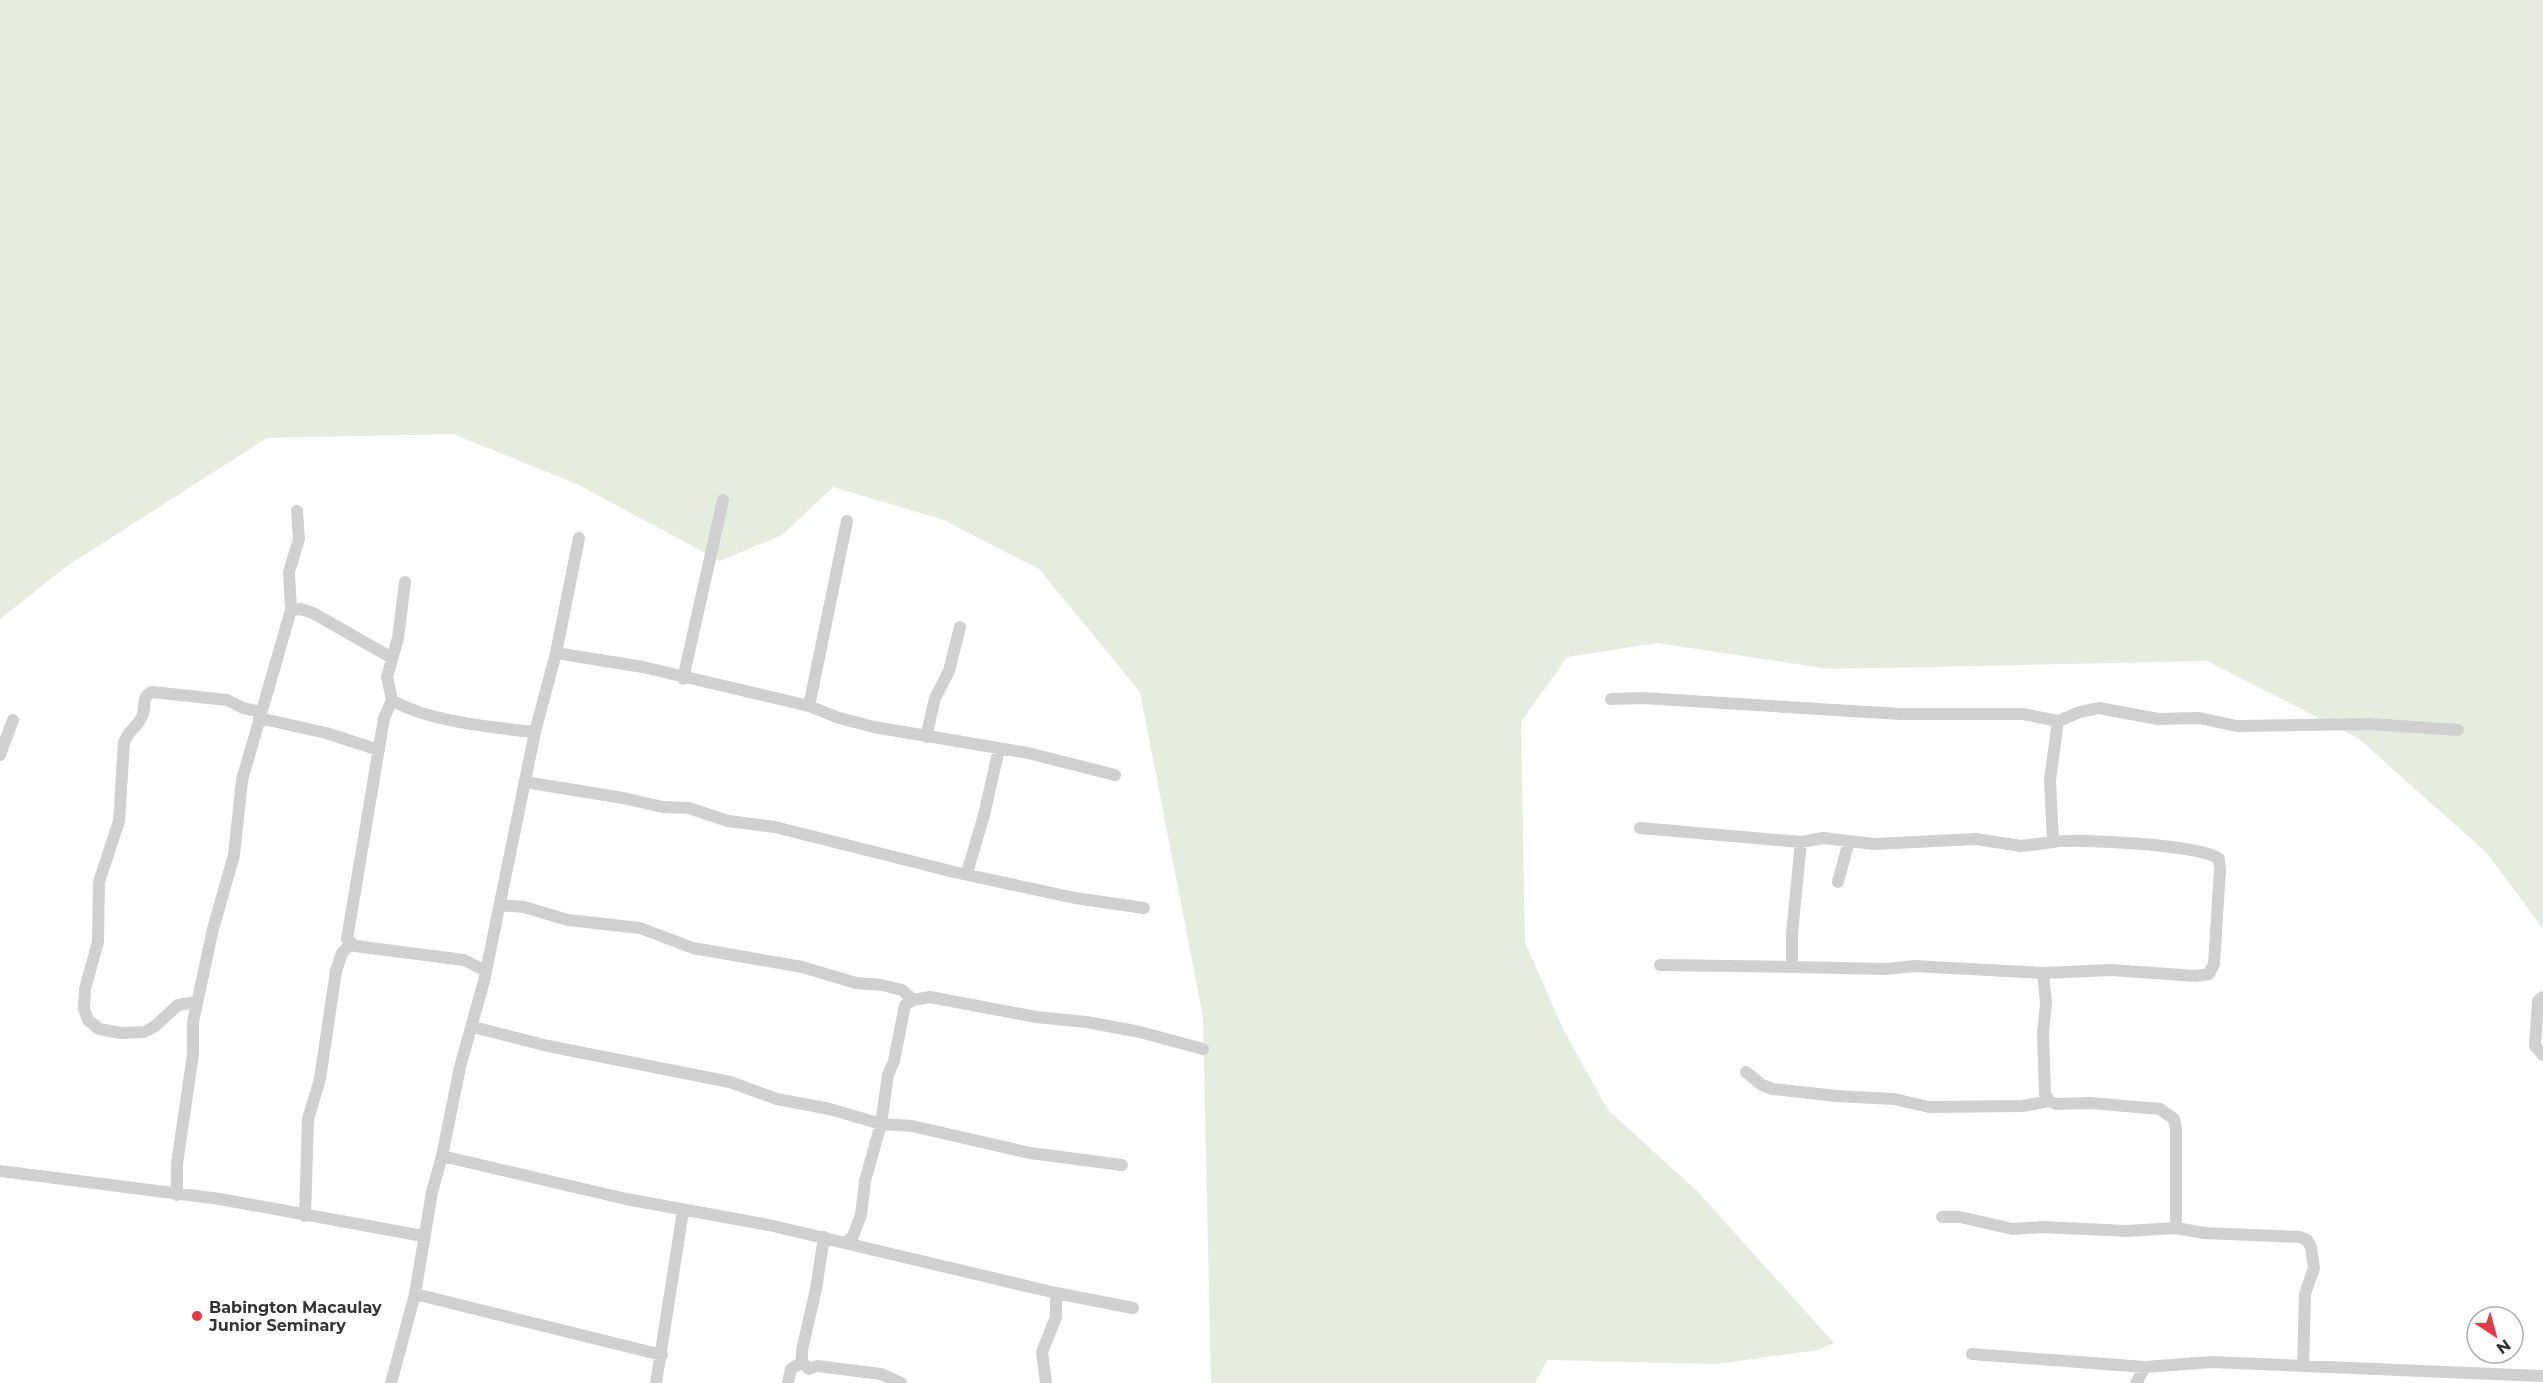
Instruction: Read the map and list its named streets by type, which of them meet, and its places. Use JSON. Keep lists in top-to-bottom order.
{
  "places": ["Babington Macaulay Junior Seminary"],
  "north": "bottom right"
}
